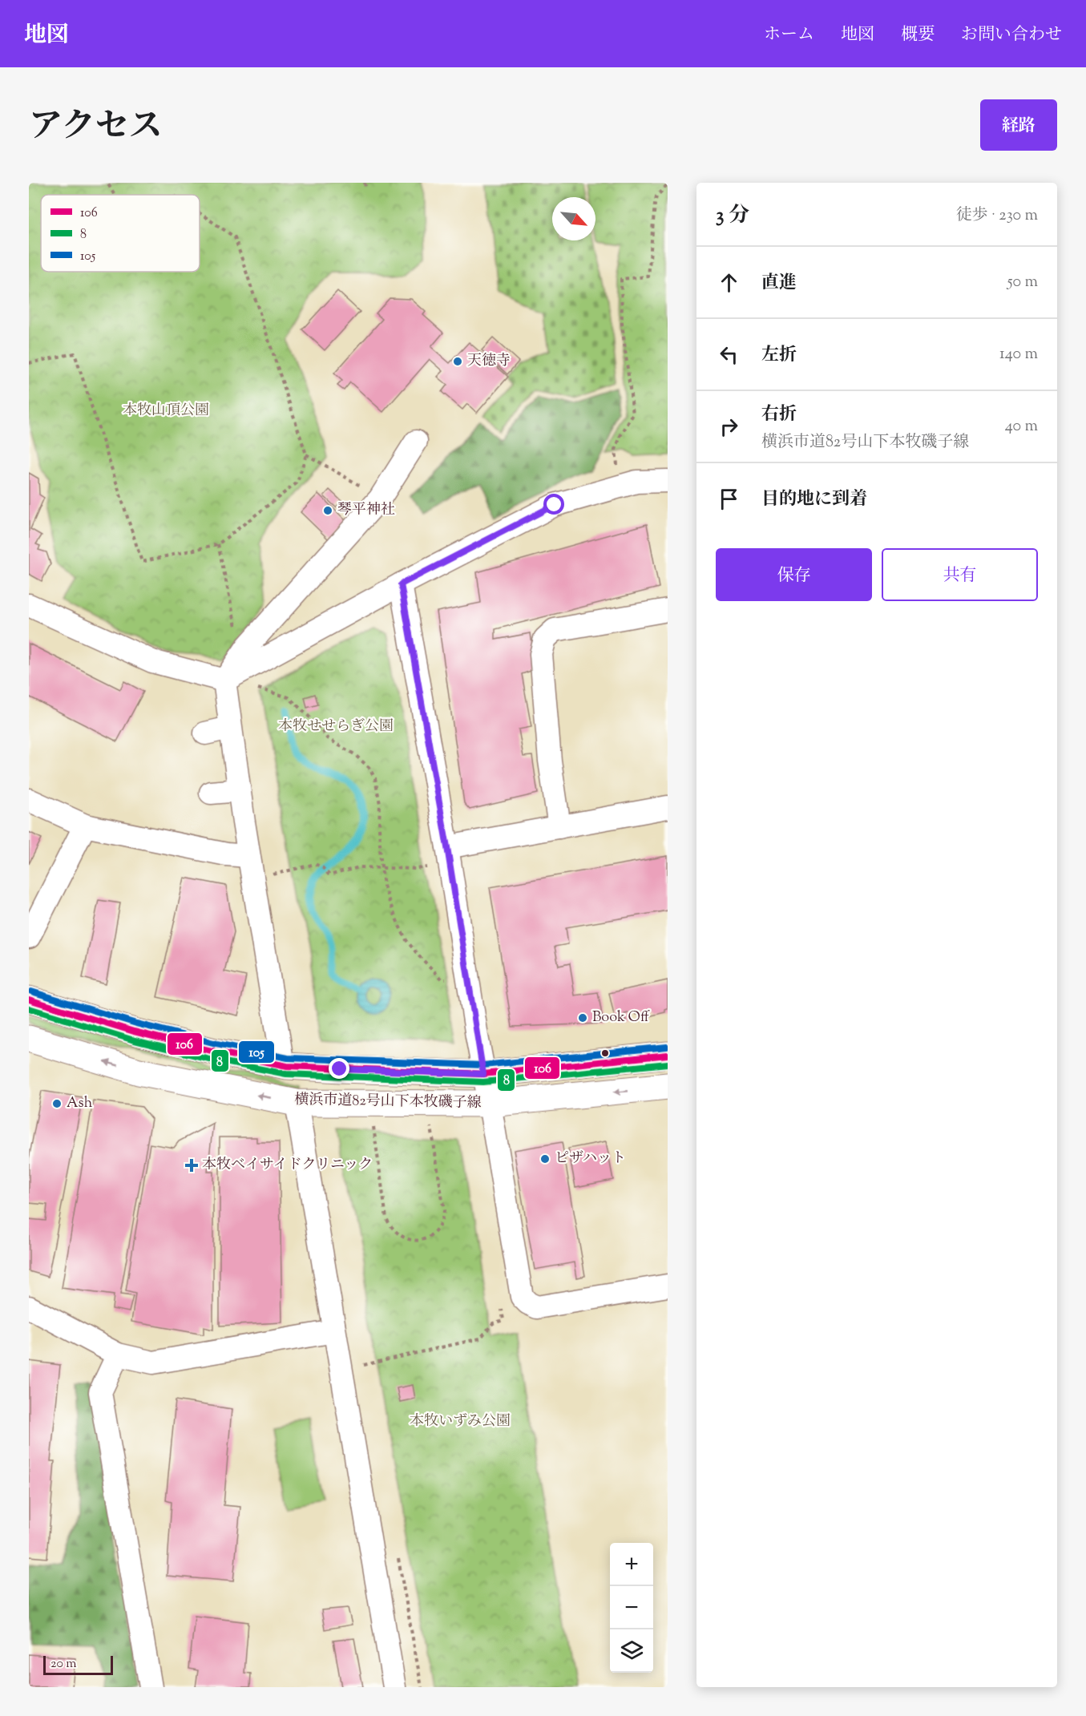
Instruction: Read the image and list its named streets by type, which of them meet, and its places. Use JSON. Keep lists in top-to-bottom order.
{
  "streets": {
    "main road": ["横浜市道82号山下本牧磯子線"]
  },
  "parks": ["本牧山頂公園", "本牧せせらぎ公園", "本牧いずみ公園"],
  "places": {
    "other": [
      "天徳寺",
      "琴平神社",
      "Book Off",
      "Ash",
      "ピザハット"
    ],
    "health": ["本牧ベイサイドクリニック"]
  },
  "lines": ["transit line 105", "transit line 106", "transit line 8"],
  "legend": ["106", "8", "105"],
  "scale_bar": "20 m",
  "north": "bottom right",
  "page": {
    "header": "地図",
    "nav": [
      "ホーム",
      "地図",
      "概要",
      "お問い合わせ"
    ],
    "title": "アクセス",
    "buttons": [
      "経路",
      ["保存", "共有"]
    ],
    "heading": ["3 分", "徒歩 · 230 m"],
    "list": [
      ["直進", "50 m"],
      ["左折", "140 m"],
      ["右折", "横浜市道82号山下本牧磯子線", "40 m"],
      "目的地に到着"
    ],
    "map_buttons": ["+", "−"],
    "scale": "20 m"
  }
}
